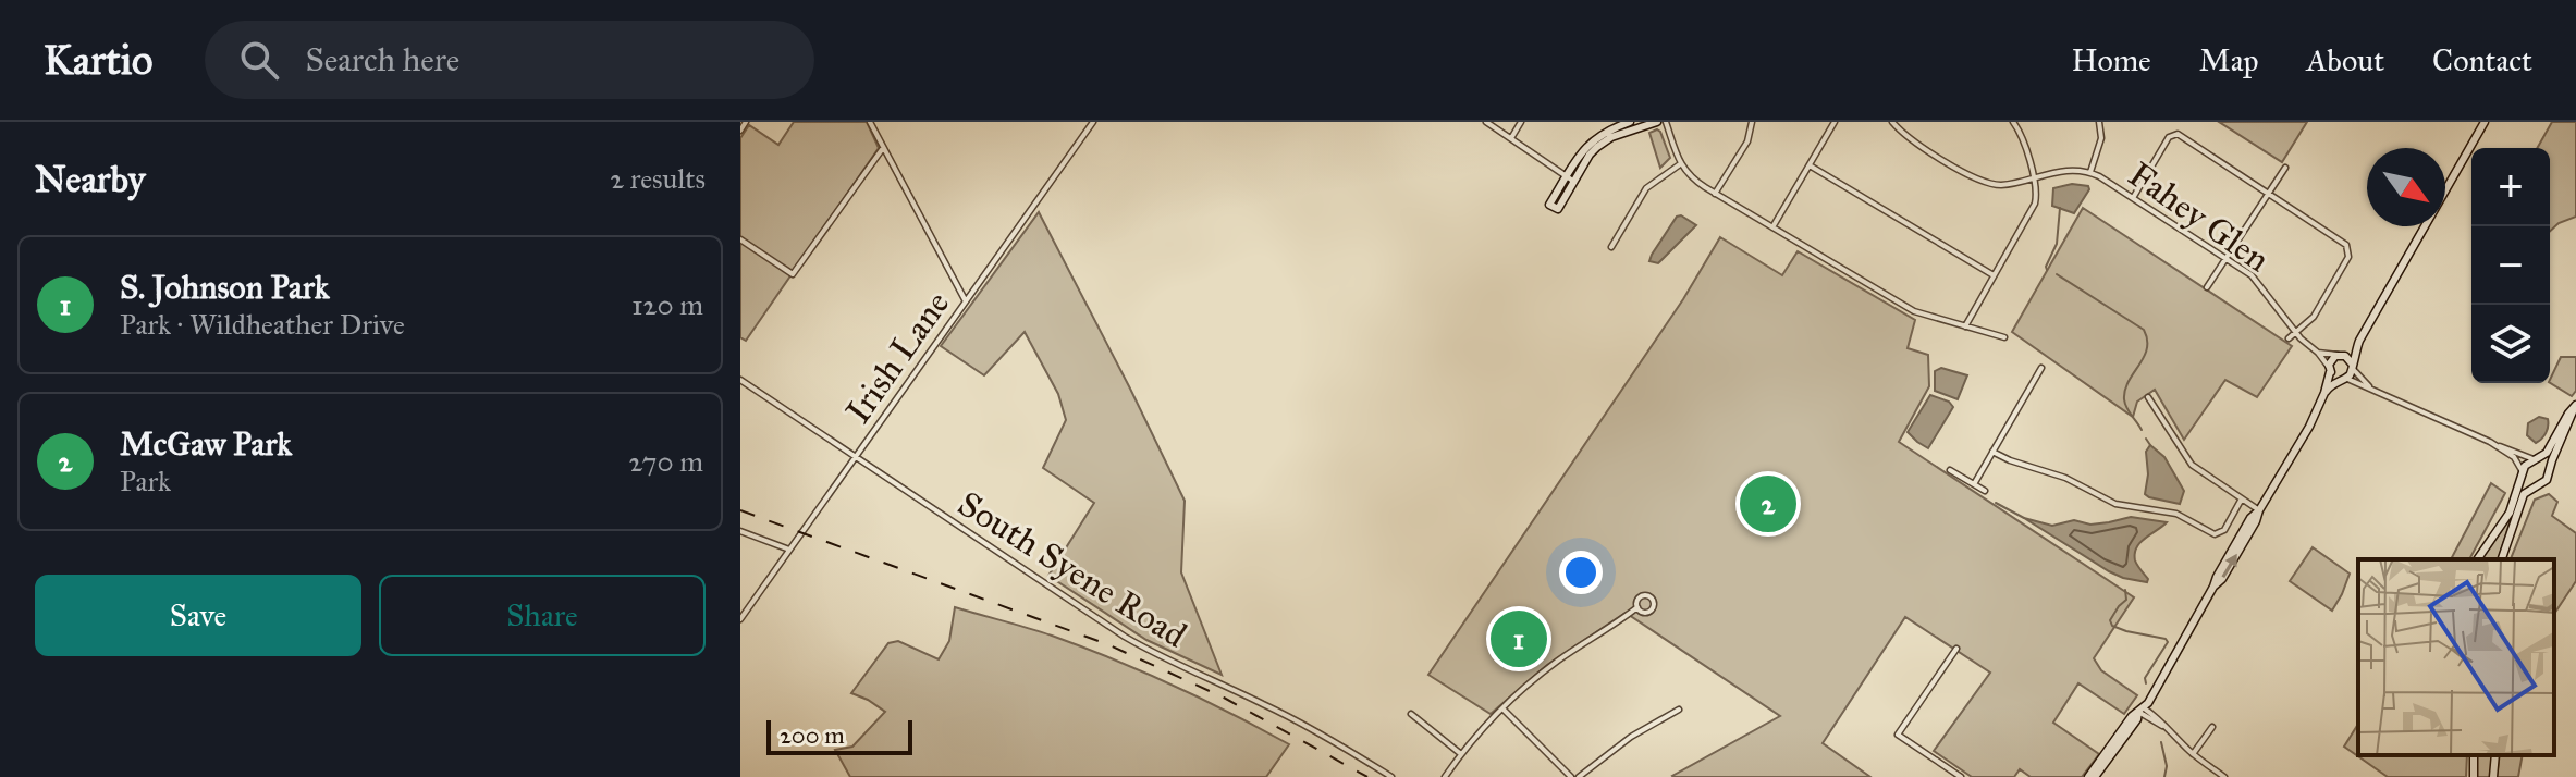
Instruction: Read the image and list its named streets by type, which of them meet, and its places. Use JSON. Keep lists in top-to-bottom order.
{
  "streets": {
    "street": ["Fahey Glen", "Irish Lane", "South Syene Road"]
  },
  "crossings": [
    ["Irish Lane", "South Syene Road"]
  ],
  "scale_bar": "200 m",
  "north": "bottom right",
  "page": {
    "header": "Kartio",
    "search": "Search here",
    "nav": [
      "Home",
      "Map",
      "About",
      "Contact"
    ],
    "heading": ["Nearby", "2 results"],
    "map_buttons": ["+", "−"],
    "list": [
      {
        "mark": "1",
        "name": "S. Johnson Park",
        "note": "Park · Wildheather Drive",
        "value": "120 m"
      },
      {
        "mark": "2",
        "name": "McGaw Park",
        "note": "Park",
        "value": "270 m"
      }
    ],
    "pins": ["2", "1"],
    "buttons": ["Save", "Share"],
    "scale": "200 m"
  }
}
